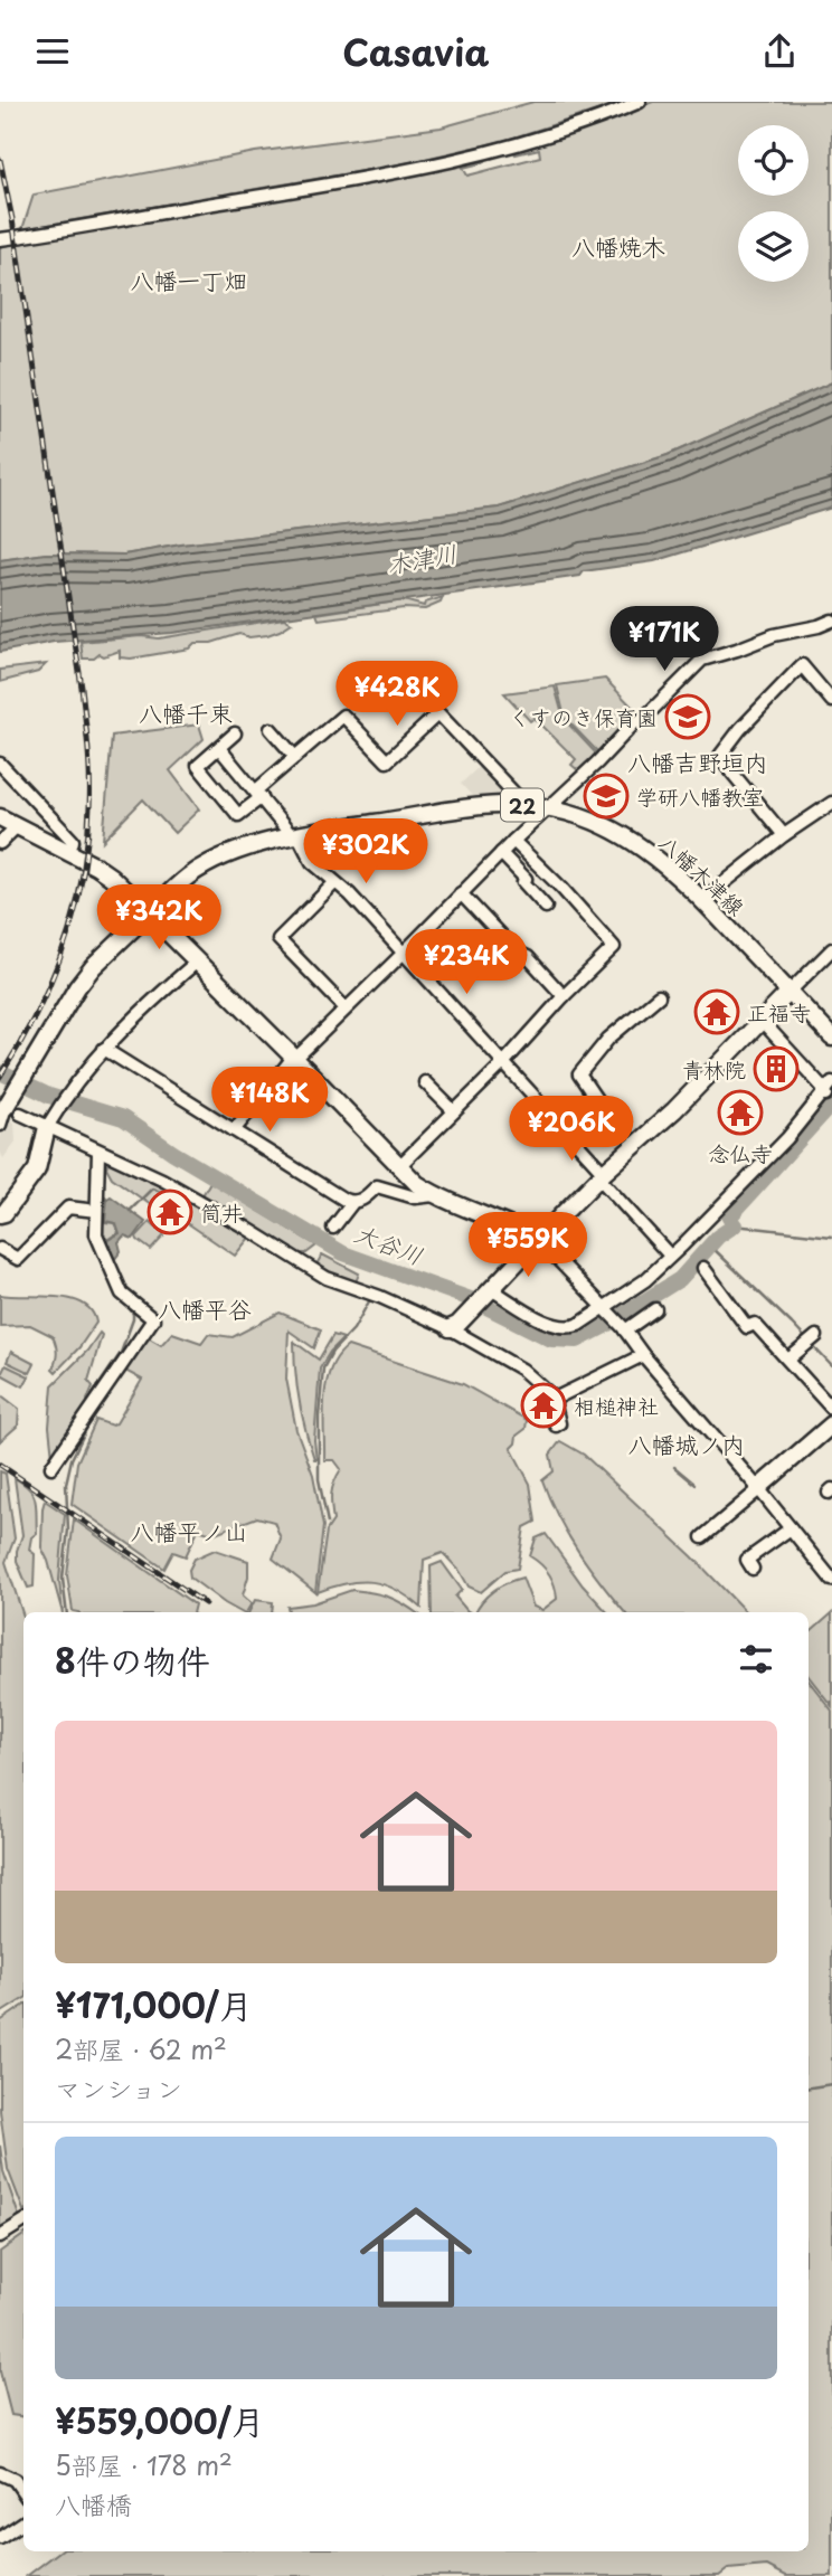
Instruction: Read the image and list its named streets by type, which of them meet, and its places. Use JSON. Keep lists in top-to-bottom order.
{
  "streets": {
    "street": ["22", "八幡木津線"]
  },
  "districts": [
    "八幡焼木",
    "八幡一丁畑",
    "八幡千束",
    "八幡吉野垣内",
    "八幡平谷",
    "八幡城ノ内",
    "八幡平ノ山"
  ],
  "water": ["木津川", "大谷川"],
  "places": {
    "school or university": ["くすのき保育園", "学研八幡教室"],
    "temple": [
      "正福寺",
      "念仏寺",
      "筒井",
      "相槌神社"
    ],
    "building": ["青林院"]
  },
  "page": {
    "header": "Casavia",
    "price": [
      "¥171K",
      "¥428K",
      "¥302K",
      "¥342K",
      "¥234K",
      "¥148K",
      "¥206K",
      "¥559K"
    ],
    "heading": "8件の物件",
    "list": [
      {
        "name": "¥171,000/月",
        "note": "2部屋 · 62 m² · マンション"
      },
      {
        "name": "¥559,000/月",
        "note": "5部屋 · 178 m² · 八幡橋"
      }
    ]
  }
}
